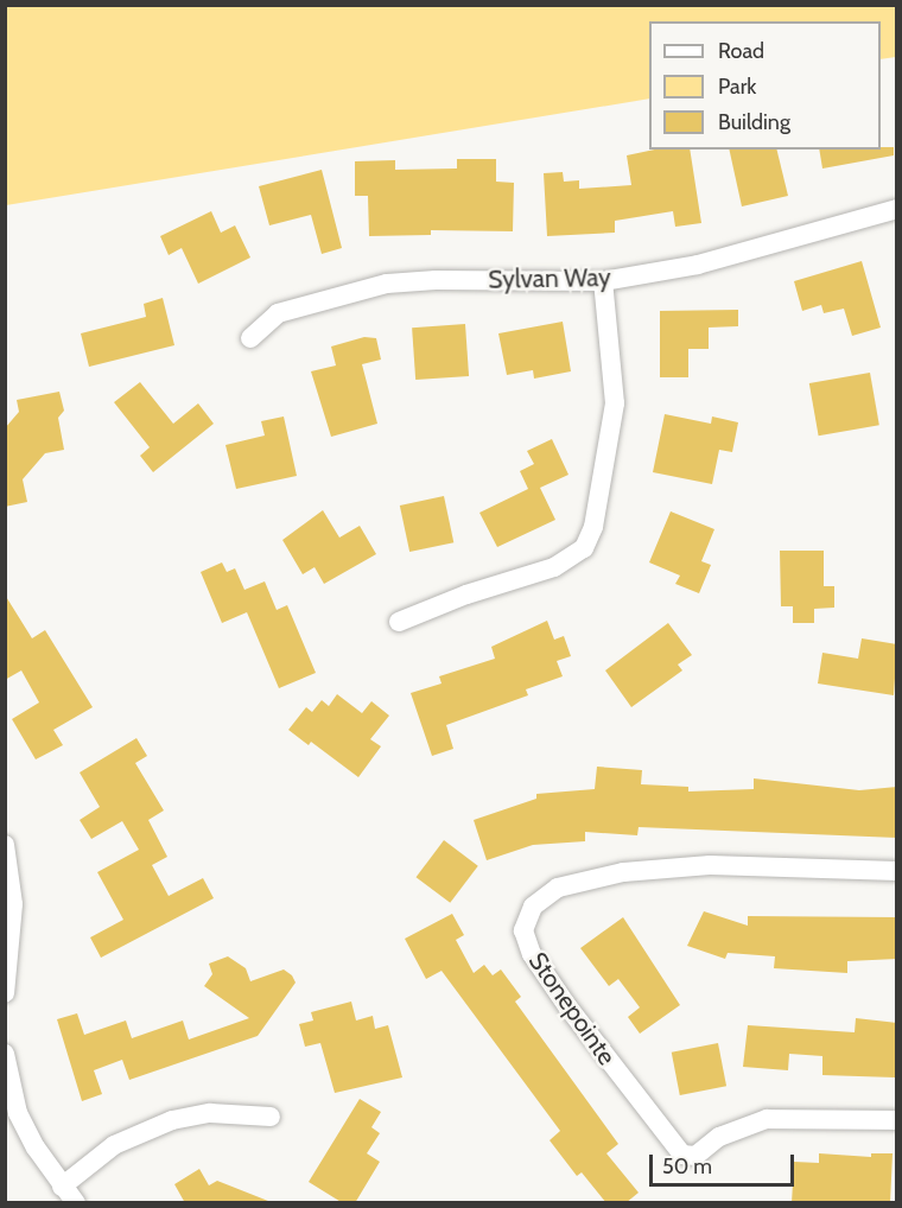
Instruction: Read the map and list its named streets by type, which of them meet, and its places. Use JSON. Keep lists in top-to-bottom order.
{
  "streets": {
    "street": ["Sylvan Way", "Stonepointe"]
  },
  "legend": ["Road", "Park", "Building"],
  "scale_bar": "50 m"
}
